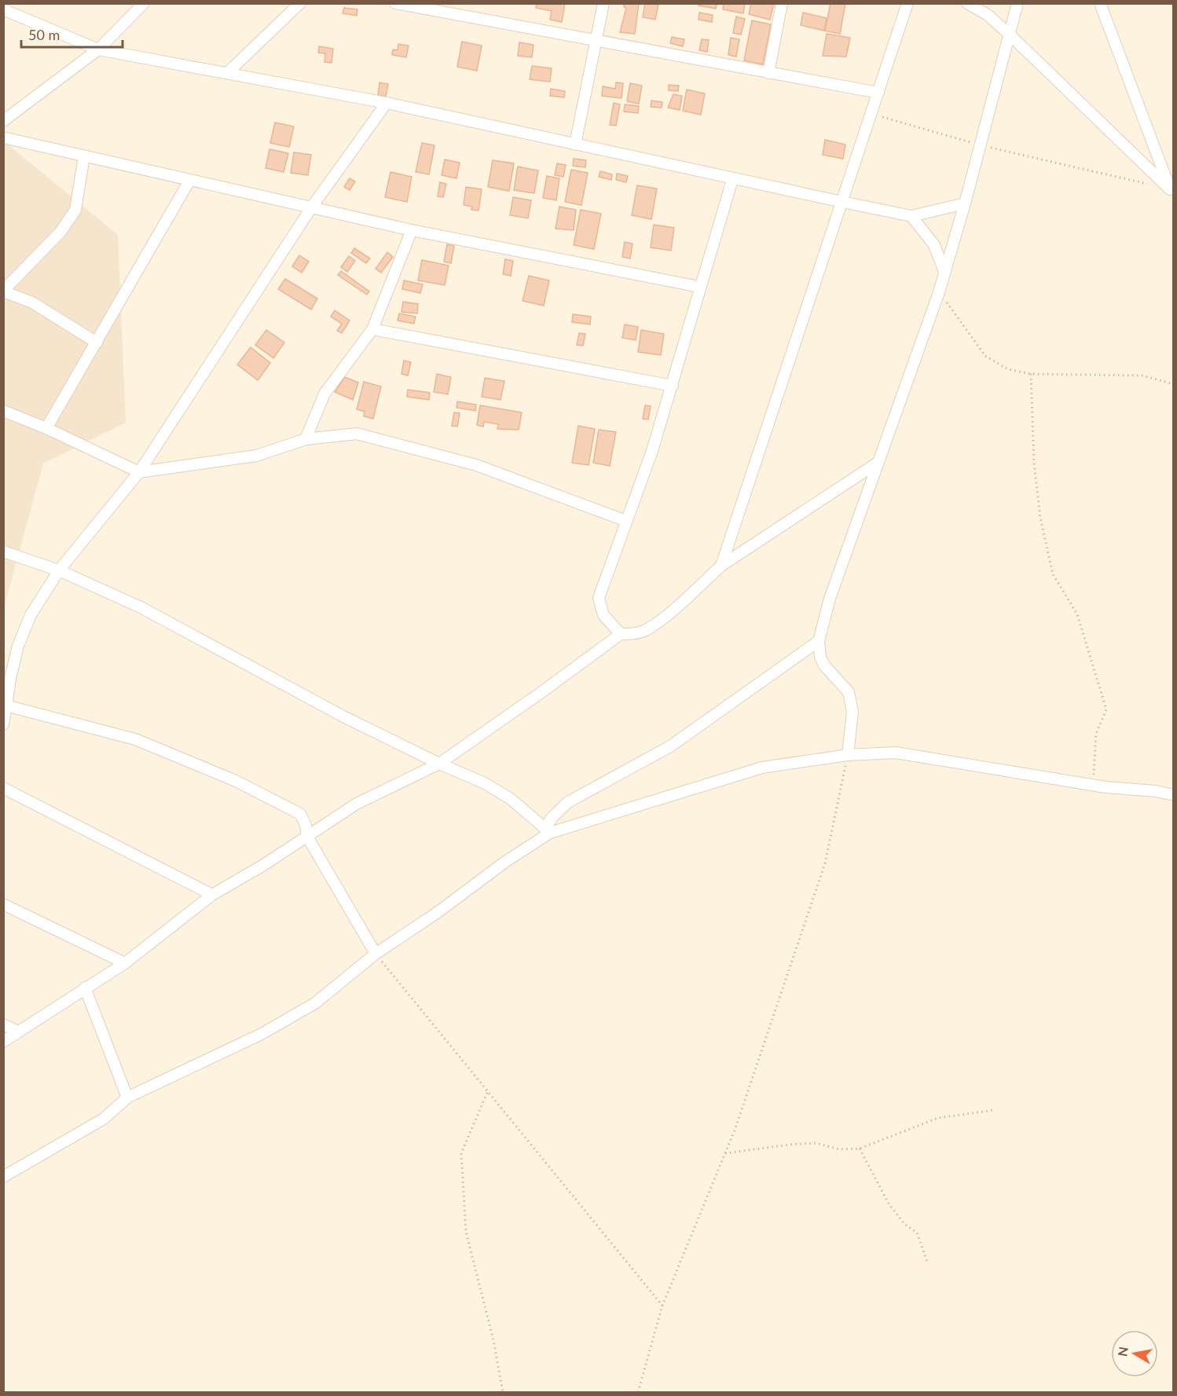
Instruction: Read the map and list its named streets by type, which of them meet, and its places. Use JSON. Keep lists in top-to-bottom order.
{
  "scale_bar": "50 m",
  "north": "left"
}
